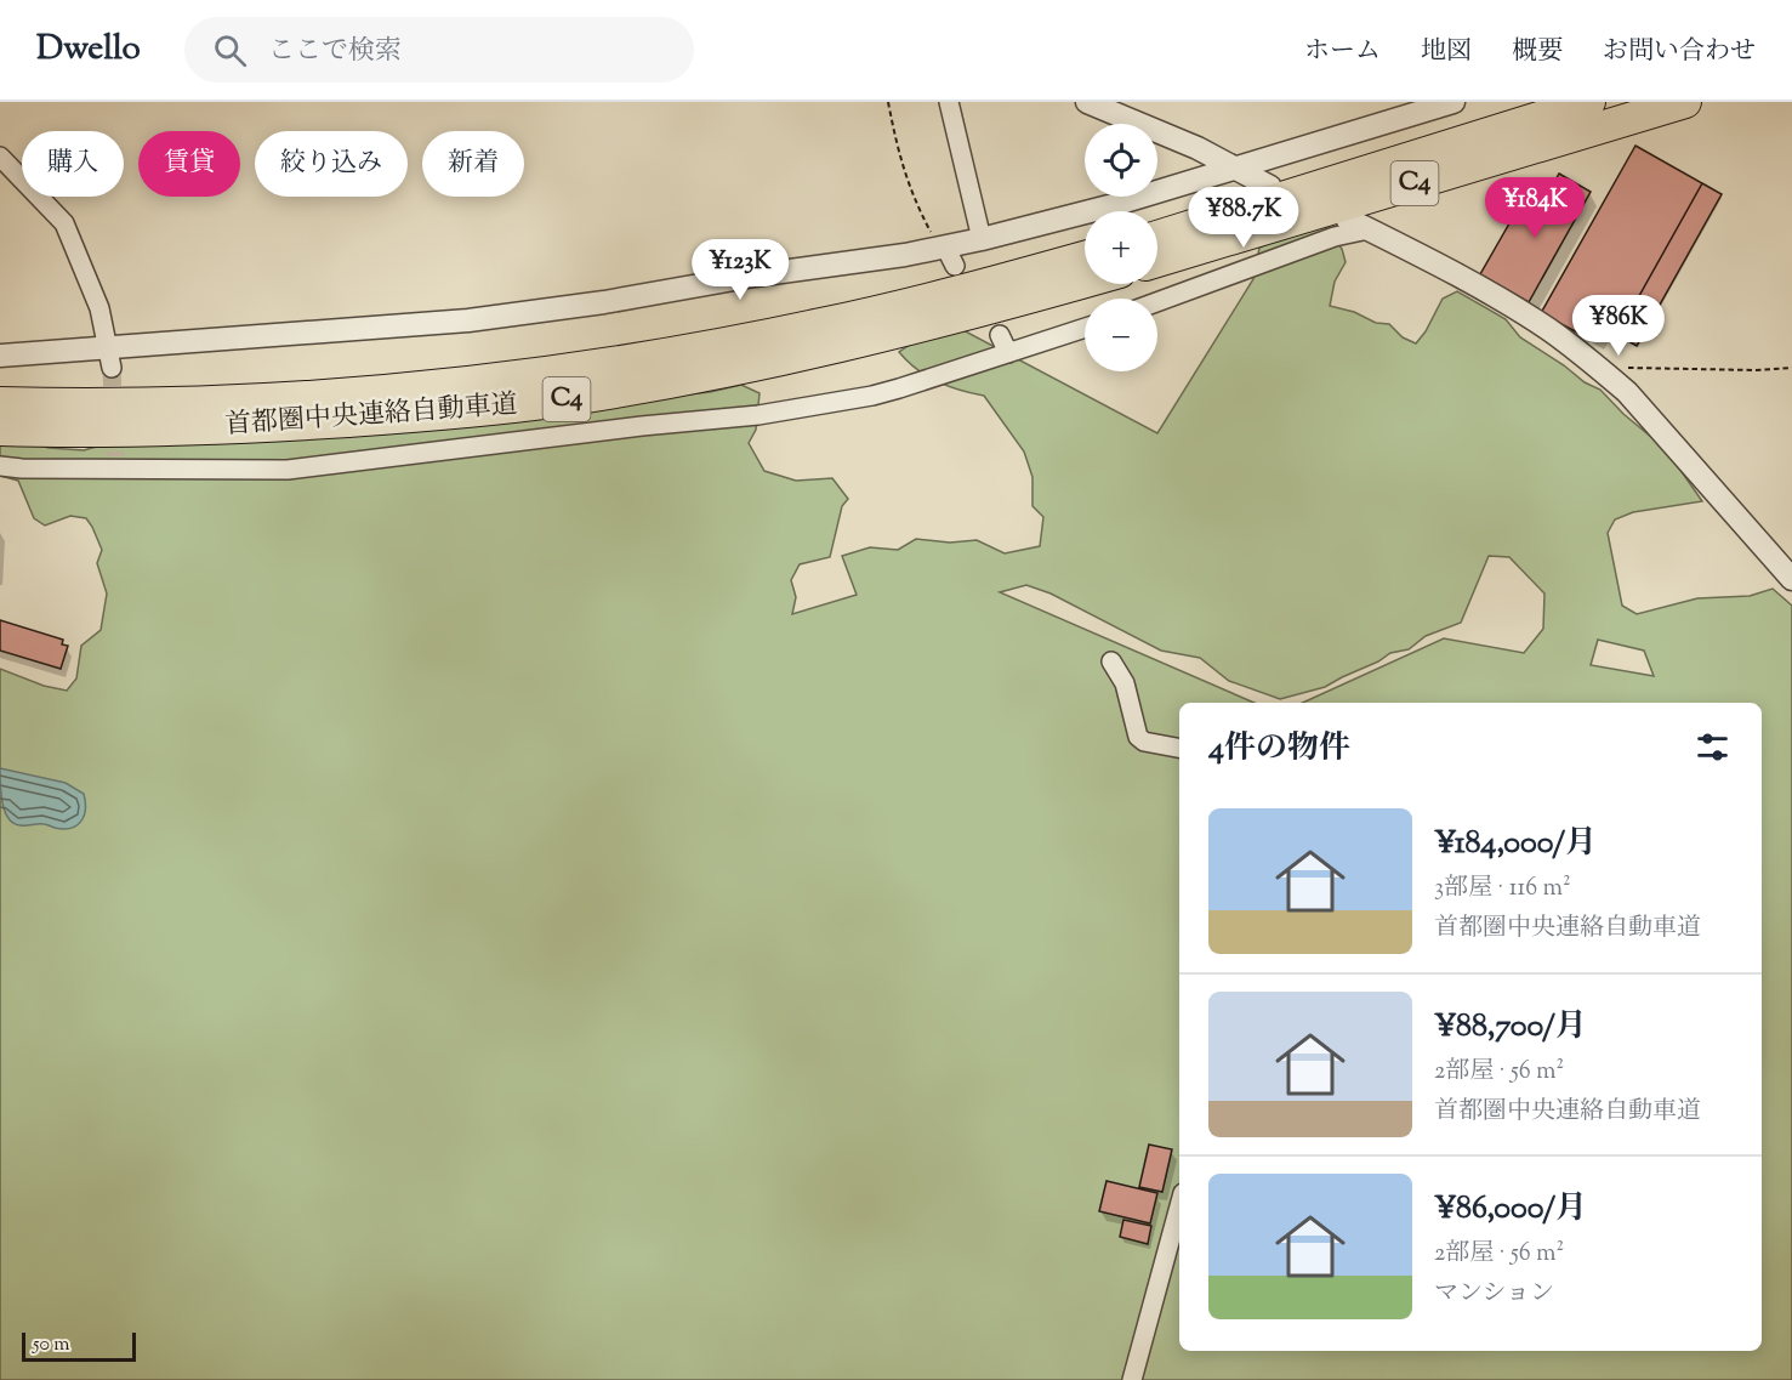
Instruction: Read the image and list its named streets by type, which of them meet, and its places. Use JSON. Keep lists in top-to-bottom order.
{
  "streets": {
    "highway": ["C4", "首都圏中央連絡自動車道"]
  },
  "scale_bar": "50 m",
  "page": {
    "header": "Dwello",
    "search": "ここで検索",
    "nav": [
      "ホーム",
      "地図",
      "概要",
      "お問い合わせ"
    ],
    "map_buttons": ["+", "−"],
    "chip": [
      "購入",
      "賃貸",
      "絞り込み",
      "新着"
    ],
    "price": [
      "¥184K",
      "¥88.7K",
      "¥123K",
      "¥86K"
    ],
    "heading": "4件の物件",
    "list": [
      {
        "name": "¥184,000/月",
        "note": "3部屋 · 116 m² · 首都圏中央連絡自動車道"
      },
      {
        "name": "¥88,700/月",
        "note": "2部屋 · 56 m² · 首都圏中央連絡自動車道"
      },
      {
        "name": "¥86,000/月",
        "note": "2部屋 · 56 m² · マンション"
      }
    ],
    "scale": "50 m"
  }
}
